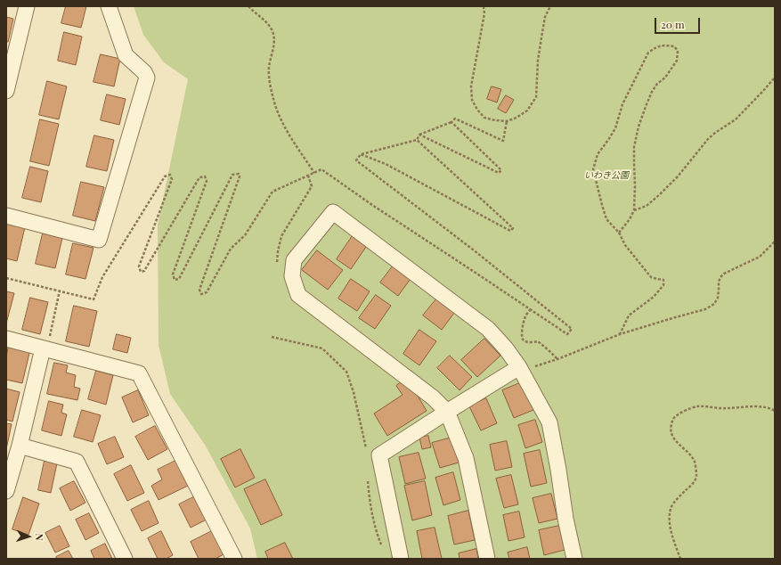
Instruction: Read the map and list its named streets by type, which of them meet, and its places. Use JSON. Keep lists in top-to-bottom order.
{
  "parks": ["いわき公園"],
  "scale_bar": "20 m",
  "north": "right"
}
